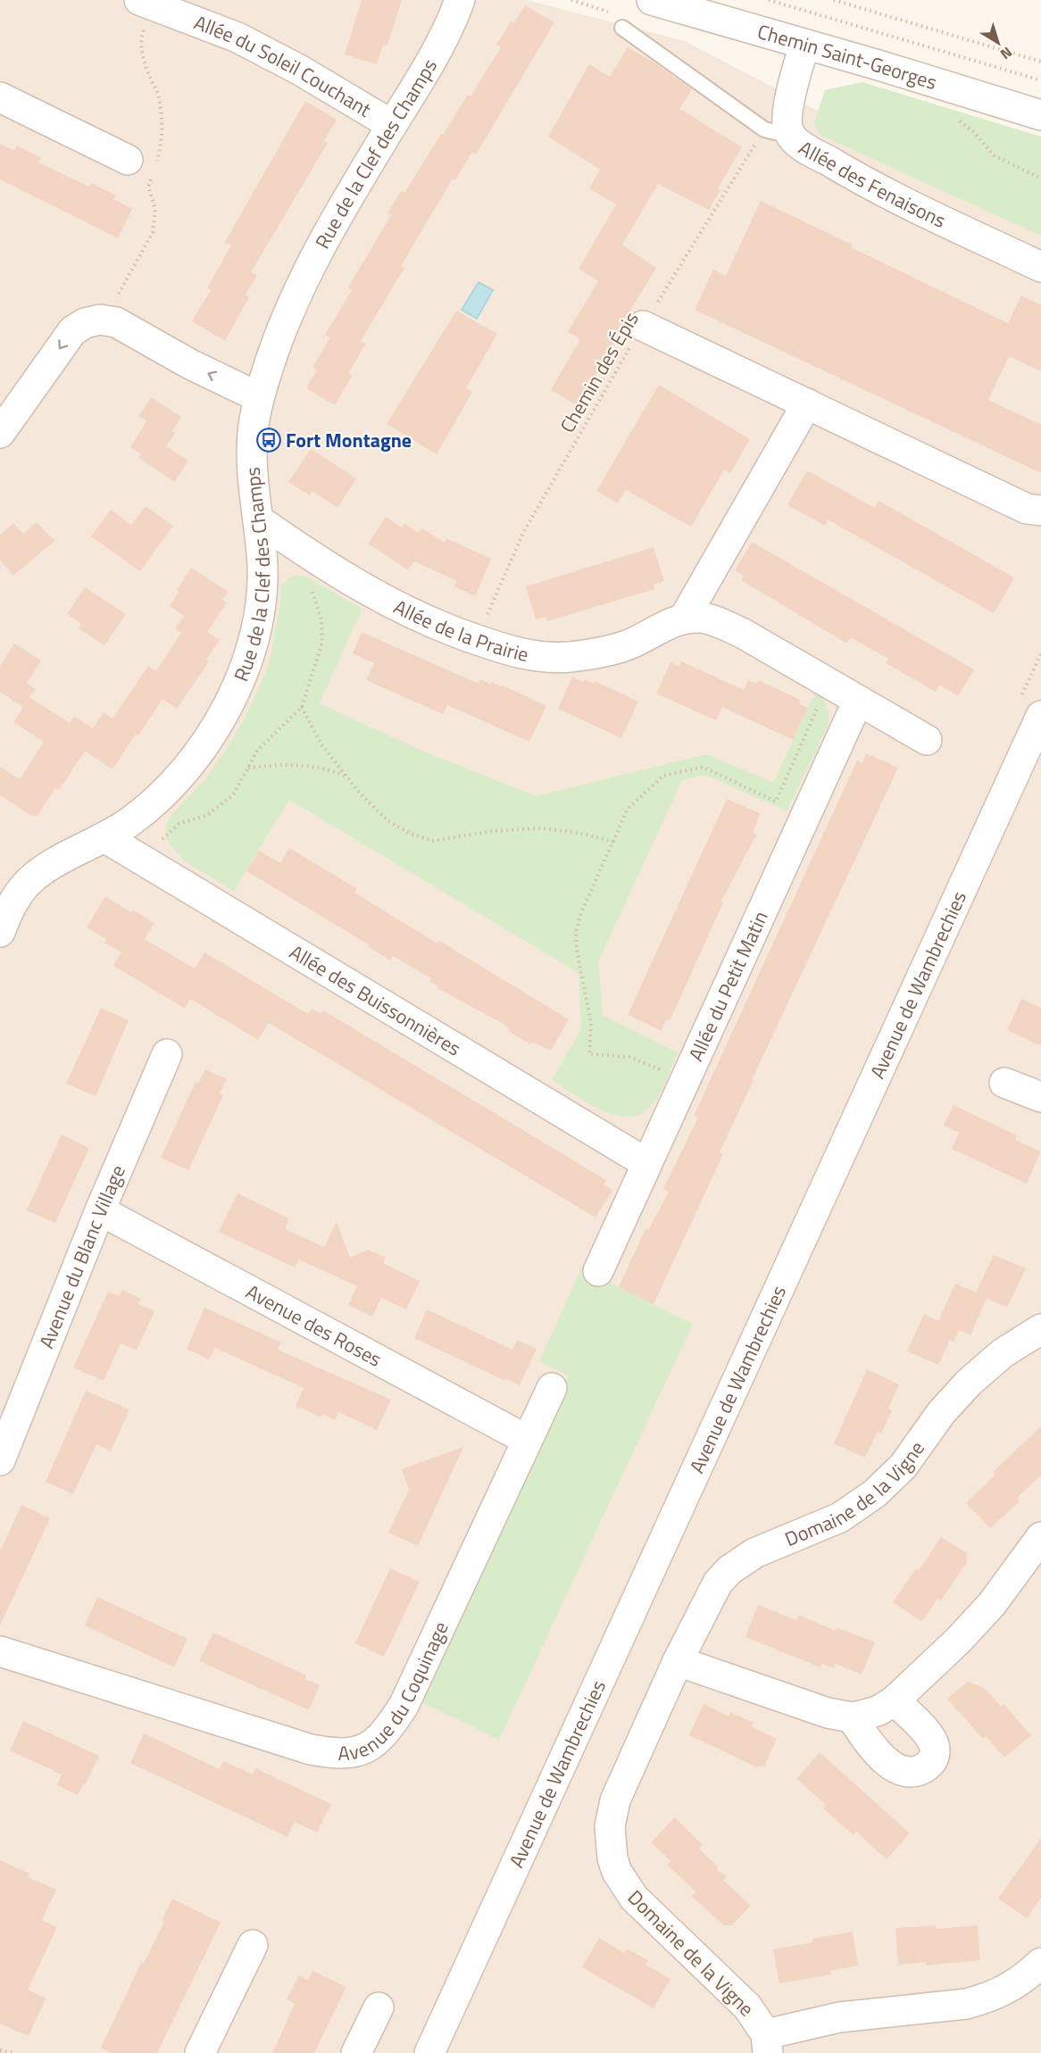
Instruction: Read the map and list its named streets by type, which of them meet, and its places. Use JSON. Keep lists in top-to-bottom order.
{
  "streets": {
    "street": [
      "Chemin Saint-Georges",
      "Allée du Soleil Couchant",
      "Rue de la Clef des Champs",
      "Allée des Fenaisons",
      "Allée de la Prairie",
      "Avenue de Wambrechies",
      "Allée du Petit Matin",
      "Allée des Buissonnières",
      "Avenue du Blanc Village",
      "Avenue des Roses",
      "Domaine de la Vigne",
      "Avenue du Coquinage"
    ],
    "path": ["Chemin des Épis"]
  },
  "crossings": [
    ["Chemin Saint-Georges", "Allée des Fenaisons"],
    ["Allée du Soleil Couchant", "Rue de la Clef des Champs"],
    ["Rue de la Clef des Champs", "Allée de la Prairie"],
    ["Rue de la Clef des Champs", "Allée des Buissonnières"],
    ["Allée des Fenaisons", "Chemin des Épis"],
    ["Chemin des Épis", "Allée de la Prairie"],
    ["Allée de la Prairie", "Allée du Petit Matin"],
    ["Allée du Petit Matin", "Allée des Buissonnières"],
    ["Avenue du Blanc Village", "Avenue des Roses"],
    ["Avenue des Roses", "Avenue du Coquinage"]
  ],
  "places": {
    "bus stop": ["Fort Montagne"]
  },
  "north": "bottom right"
}
